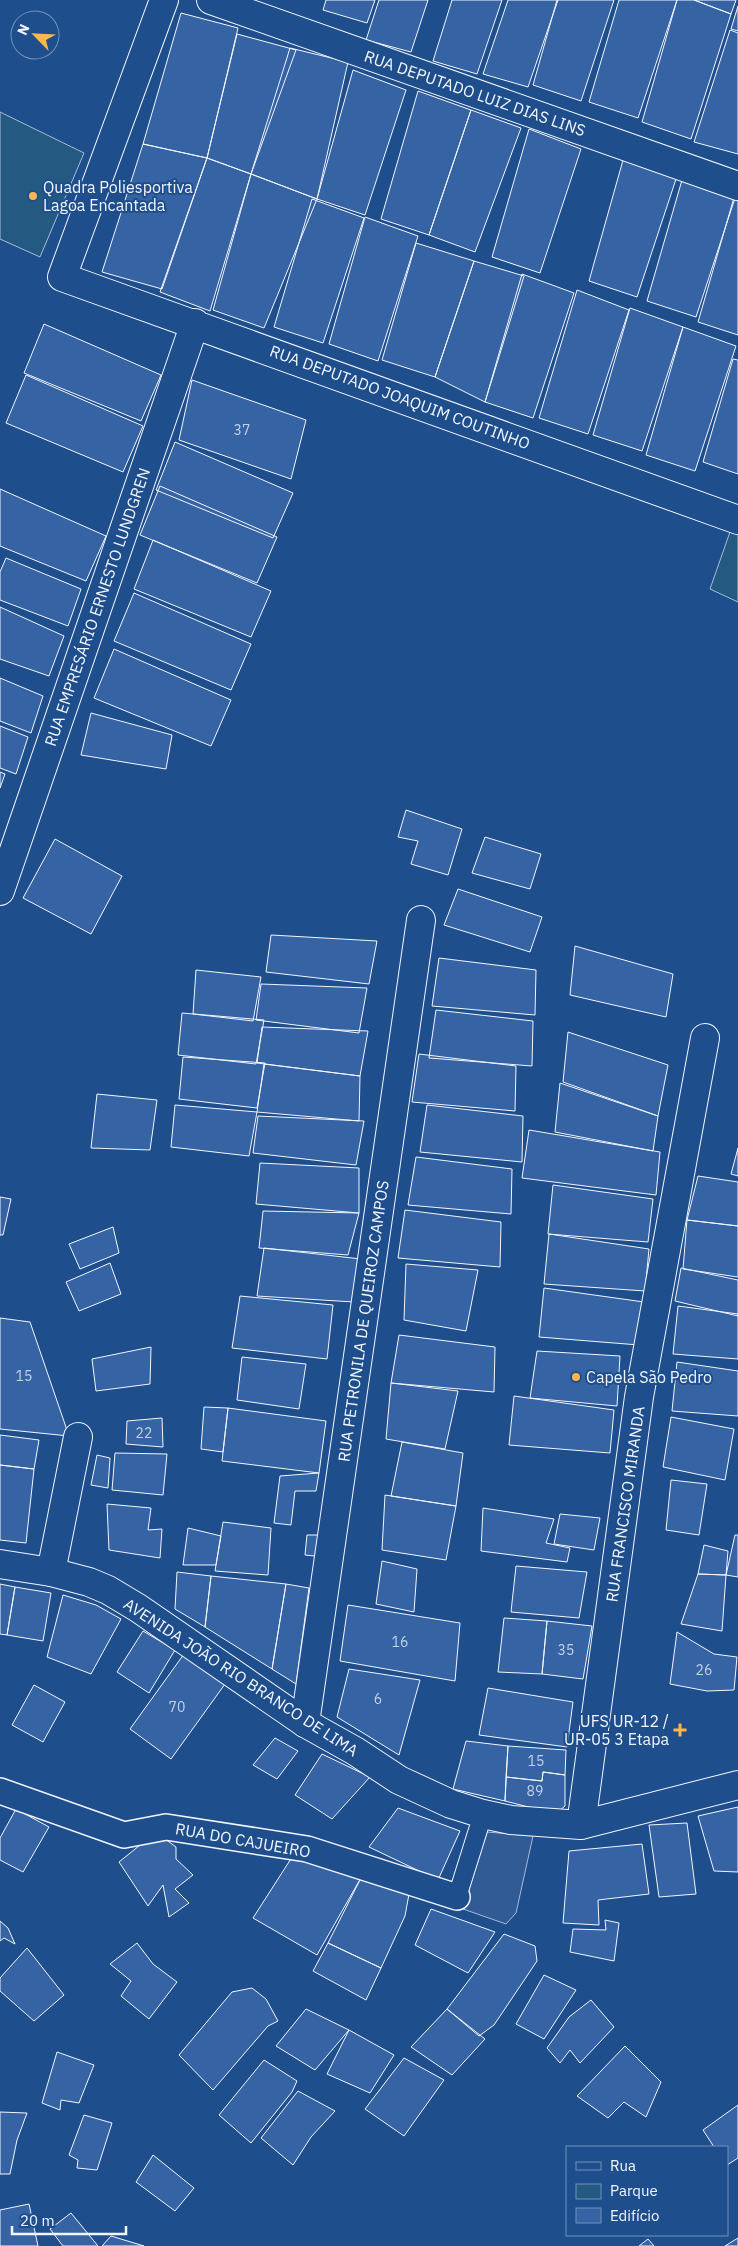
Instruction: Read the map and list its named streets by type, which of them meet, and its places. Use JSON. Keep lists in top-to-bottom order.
{
  "streets": {
    "street": [
      "RUA DEPUTADO LUIZ DIAS LINS",
      "RUA DEPUTADO JOAQUIM COUTINHO",
      "RUA EMPRESÁRIO ERNESTO LUNDGREN",
      "RUA PETRONILA DE QUEIROZ CAMPOS",
      "RUA FRANCISCO MIRANDA",
      "AVENIDA JOÃO RIO BRANCO DE LIMA",
      "RUA DO CAJUEIRO"
    ]
  },
  "crossings": [
    ["RUA DEPUTADO JOAQUIM COUTINHO", "RUA EMPRESÁRIO ERNESTO LUNDGREN"],
    ["RUA PETRONILA DE QUEIROZ CAMPOS", "AVENIDA JOÃO RIO BRANCO DE LIMA"],
    ["RUA FRANCISCO MIRANDA", "AVENIDA JOÃO RIO BRANCO DE LIMA"]
  ],
  "places": {
    "other": ["Quadra Poliesportiva Lagoa Encantada", "Capela São Pedro"],
    "health": ["UFS UR-12 / UR-05 3 Etapa"]
  },
  "house_numbers": [
    "37",
    "15",
    "22",
    "16",
    "35",
    "26",
    "6",
    "70",
    "15",
    "89"
  ],
  "legend": ["Rua", "Parque", "Edifício"],
  "scale_bar": "20 m",
  "north": "top left"
}
